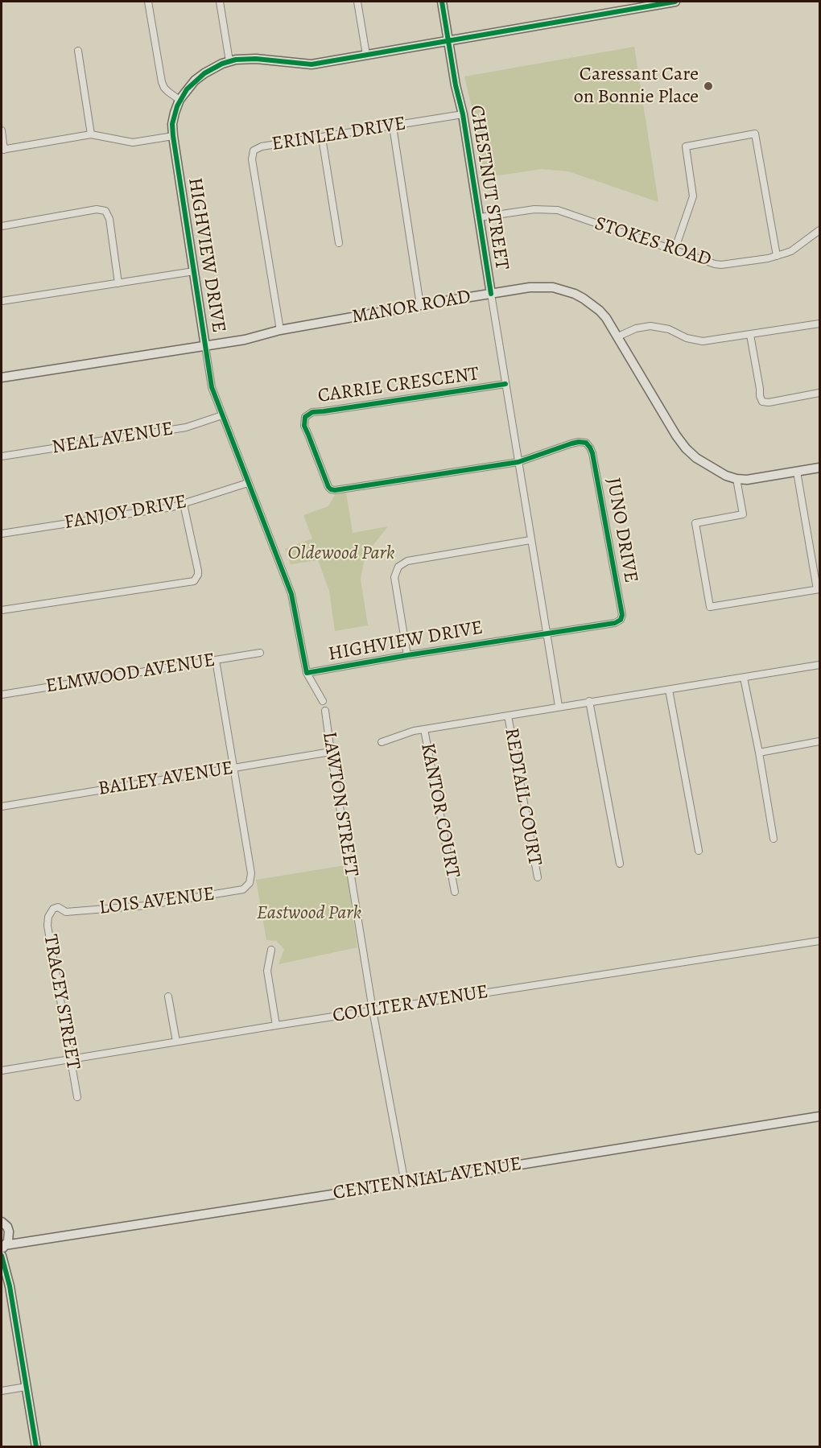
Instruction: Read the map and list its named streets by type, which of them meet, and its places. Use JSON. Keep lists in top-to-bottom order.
{
  "streets": {
    "street": [
      "ERINLEA DRIVE",
      "CHESTNUT STREET",
      "STOKES ROAD",
      "HIGHVIEW DRIVE",
      "MANOR ROAD",
      "CARRIE CRESCENT",
      "NEAL AVENUE",
      "FANJOY DRIVE",
      "JUNO DRIVE",
      "ELMWOOD AVENUE",
      "BAILEY AVENUE",
      "REDTAIL COURT",
      "LAWTON STREET",
      "KANTOR COURT",
      "LOIS AVENUE",
      "TRACEY STREET",
      "COULTER AVENUE",
      "CENTENNIAL AVENUE"
    ]
  },
  "crossings": [
    ["ERINLEA DRIVE", "CHESTNUT STREET"],
    ["ERINLEA DRIVE", "MANOR ROAD"],
    ["CHESTNUT STREET", "STOKES ROAD"],
    ["CHESTNUT STREET", "HIGHVIEW DRIVE"],
    ["CHESTNUT STREET", "MANOR ROAD"],
    ["CHESTNUT STREET", "CARRIE CRESCENT"],
    ["CHESTNUT STREET", "JUNO DRIVE"],
    ["HIGHVIEW DRIVE", "MANOR ROAD"],
    ["HIGHVIEW DRIVE", "NEAL AVENUE"],
    ["HIGHVIEW DRIVE", "FANJOY DRIVE"],
    ["HIGHVIEW DRIVE", "JUNO DRIVE"],
    ["CARRIE CRESCENT", "JUNO DRIVE"],
    ["BAILEY AVENUE", "LAWTON STREET"],
    ["BAILEY AVENUE", "LOIS AVENUE"],
    ["LAWTON STREET", "COULTER AVENUE"],
    ["LAWTON STREET", "CENTENNIAL AVENUE"],
    ["LOIS AVENUE", "TRACEY STREET"],
    ["TRACEY STREET", "COULTER AVENUE"]
  ],
  "parks": ["Oldewood Park", "Eastwood Park"],
  "places": ["Caressant Care on Bonnie Place"]
}
